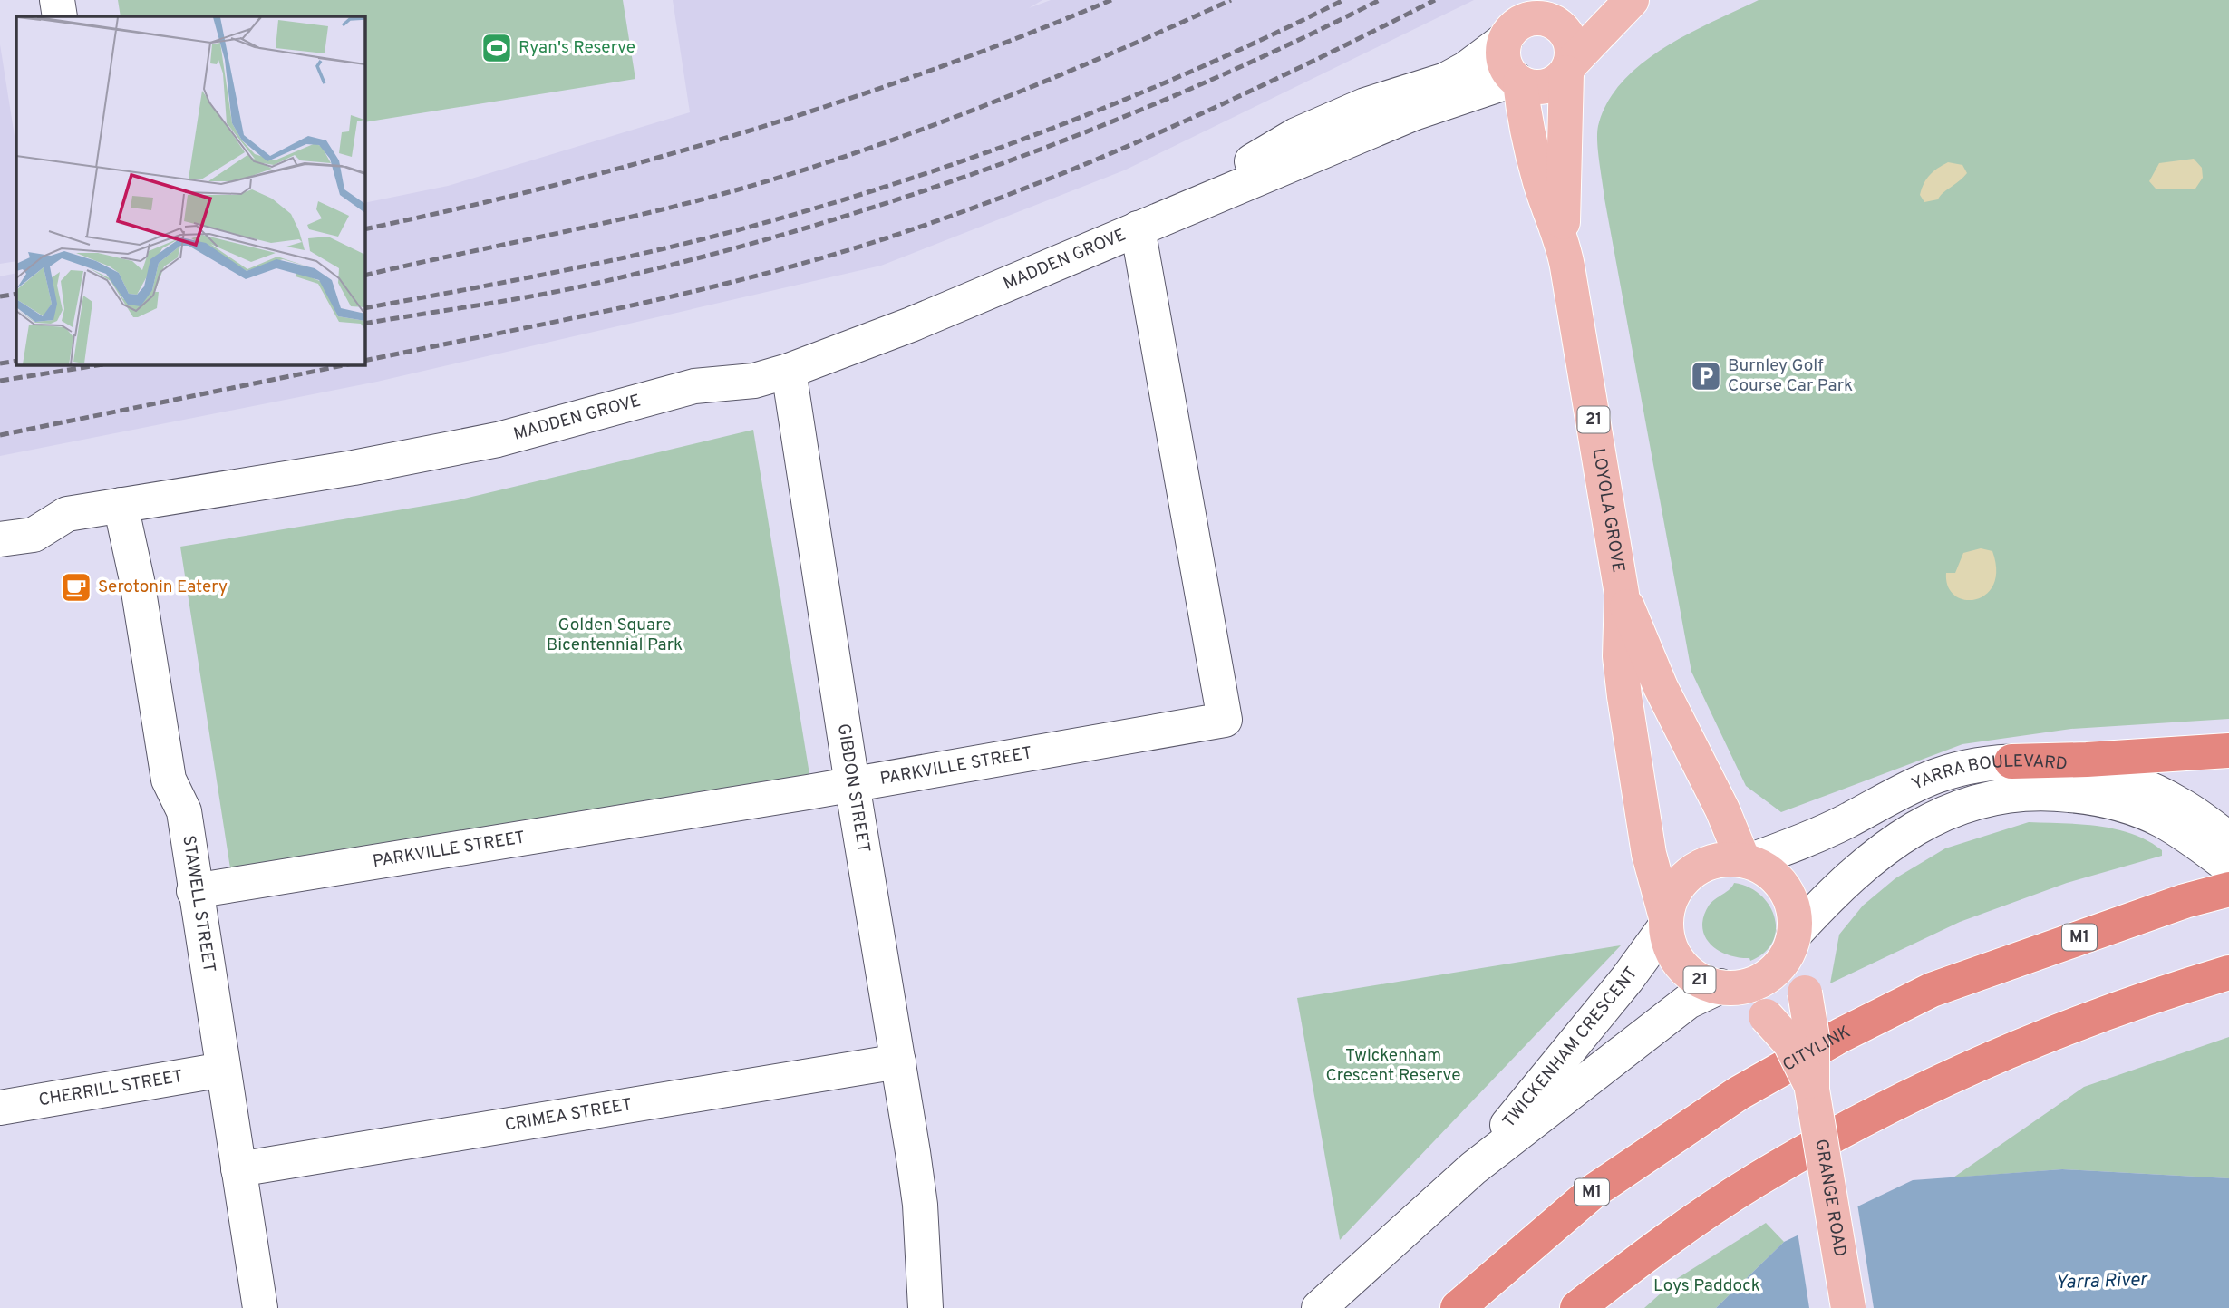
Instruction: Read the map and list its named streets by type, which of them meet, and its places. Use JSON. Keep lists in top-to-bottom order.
{
  "streets": {
    "highway": ["M1", "CITYLINK"],
    "main road": [
      "MADDEN GROVE",
      "21",
      "LOYOLA GROVE",
      "GRANGE ROAD"
    ],
    "street": [
      "PARKVILLE STREET",
      "YARRA BOULEVARD",
      "GIBDON STREET",
      "STAWELL STREET",
      "TWICKENHAM CRESCENT",
      "CHERRILL STREET",
      "CRIMEA STREET"
    ]
  },
  "crossings": [
    ["MADDEN GROVE", "21"],
    ["MADDEN GROVE", "LOYOLA GROVE"],
    ["MADDEN GROVE", "PARKVILLE STREET"],
    ["MADDEN GROVE", "GIBDON STREET"],
    ["MADDEN GROVE", "STAWELL STREET"],
    ["21", "LOYOLA GROVE"],
    ["21", "YARRA BOULEVARD"],
    ["21", "TWICKENHAM CRESCENT"],
    ["21", "GRANGE ROAD"],
    ["LOYOLA GROVE", "YARRA BOULEVARD"],
    ["LOYOLA GROVE", "TWICKENHAM CRESCENT"],
    ["LOYOLA GROVE", "GRANGE ROAD"],
    ["PARKVILLE STREET", "GIBDON STREET"],
    ["PARKVILLE STREET", "STAWELL STREET"],
    ["YARRA BOULEVARD", "TWICKENHAM CRESCENT"],
    ["YARRA BOULEVARD", "GRANGE ROAD"],
    ["GIBDON STREET", "CRIMEA STREET"],
    ["STAWELL STREET", "CHERRILL STREET"],
    ["STAWELL STREET", "CRIMEA STREET"],
    ["TWICKENHAM CRESCENT", "GRANGE ROAD"]
  ],
  "water": ["Yarra River"],
  "parks": ["Golden Square Bicentennial Park", "Twickenham Crescent Reserve", "Loys Paddock"],
  "places": {
    "sports": ["Ryan's Reserve"],
    "parking": ["Burnley Golf Course Car Park"],
    "cafe": ["Serotonin Eatery"]
  }
}
